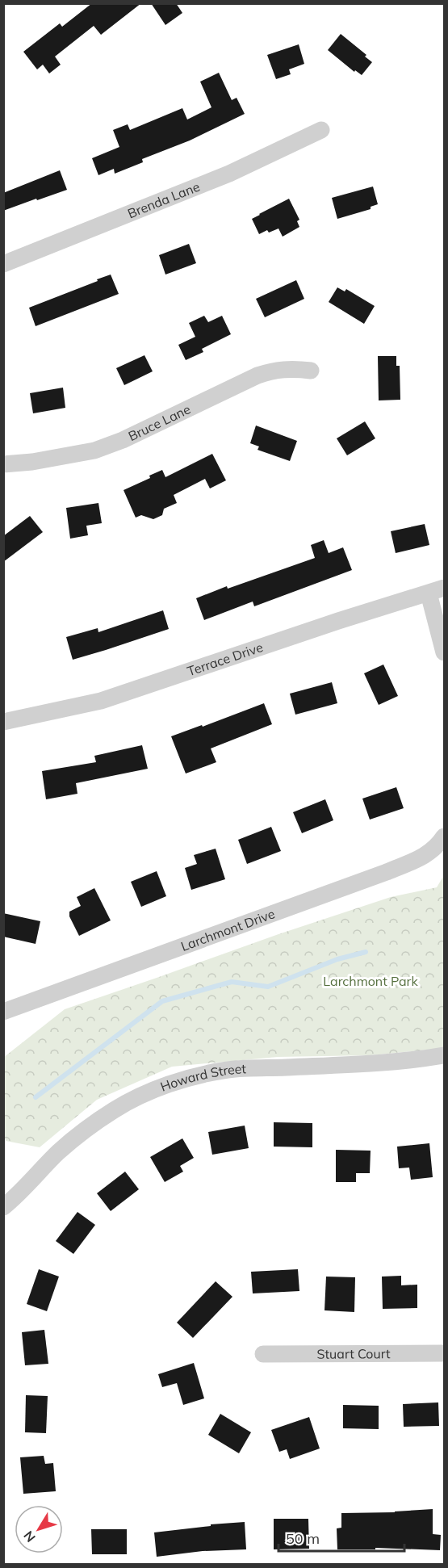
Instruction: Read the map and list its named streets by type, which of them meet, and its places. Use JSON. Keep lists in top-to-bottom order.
{
  "streets": {
    "street": [
      "Brenda Lane",
      "Bruce Lane",
      "Terrace Drive",
      "Larchmont Drive",
      "Howard Street",
      "Stuart Court"
    ]
  },
  "parks": ["Larchmont Park"],
  "scale_bar": "50 m",
  "north": "bottom left"
}
